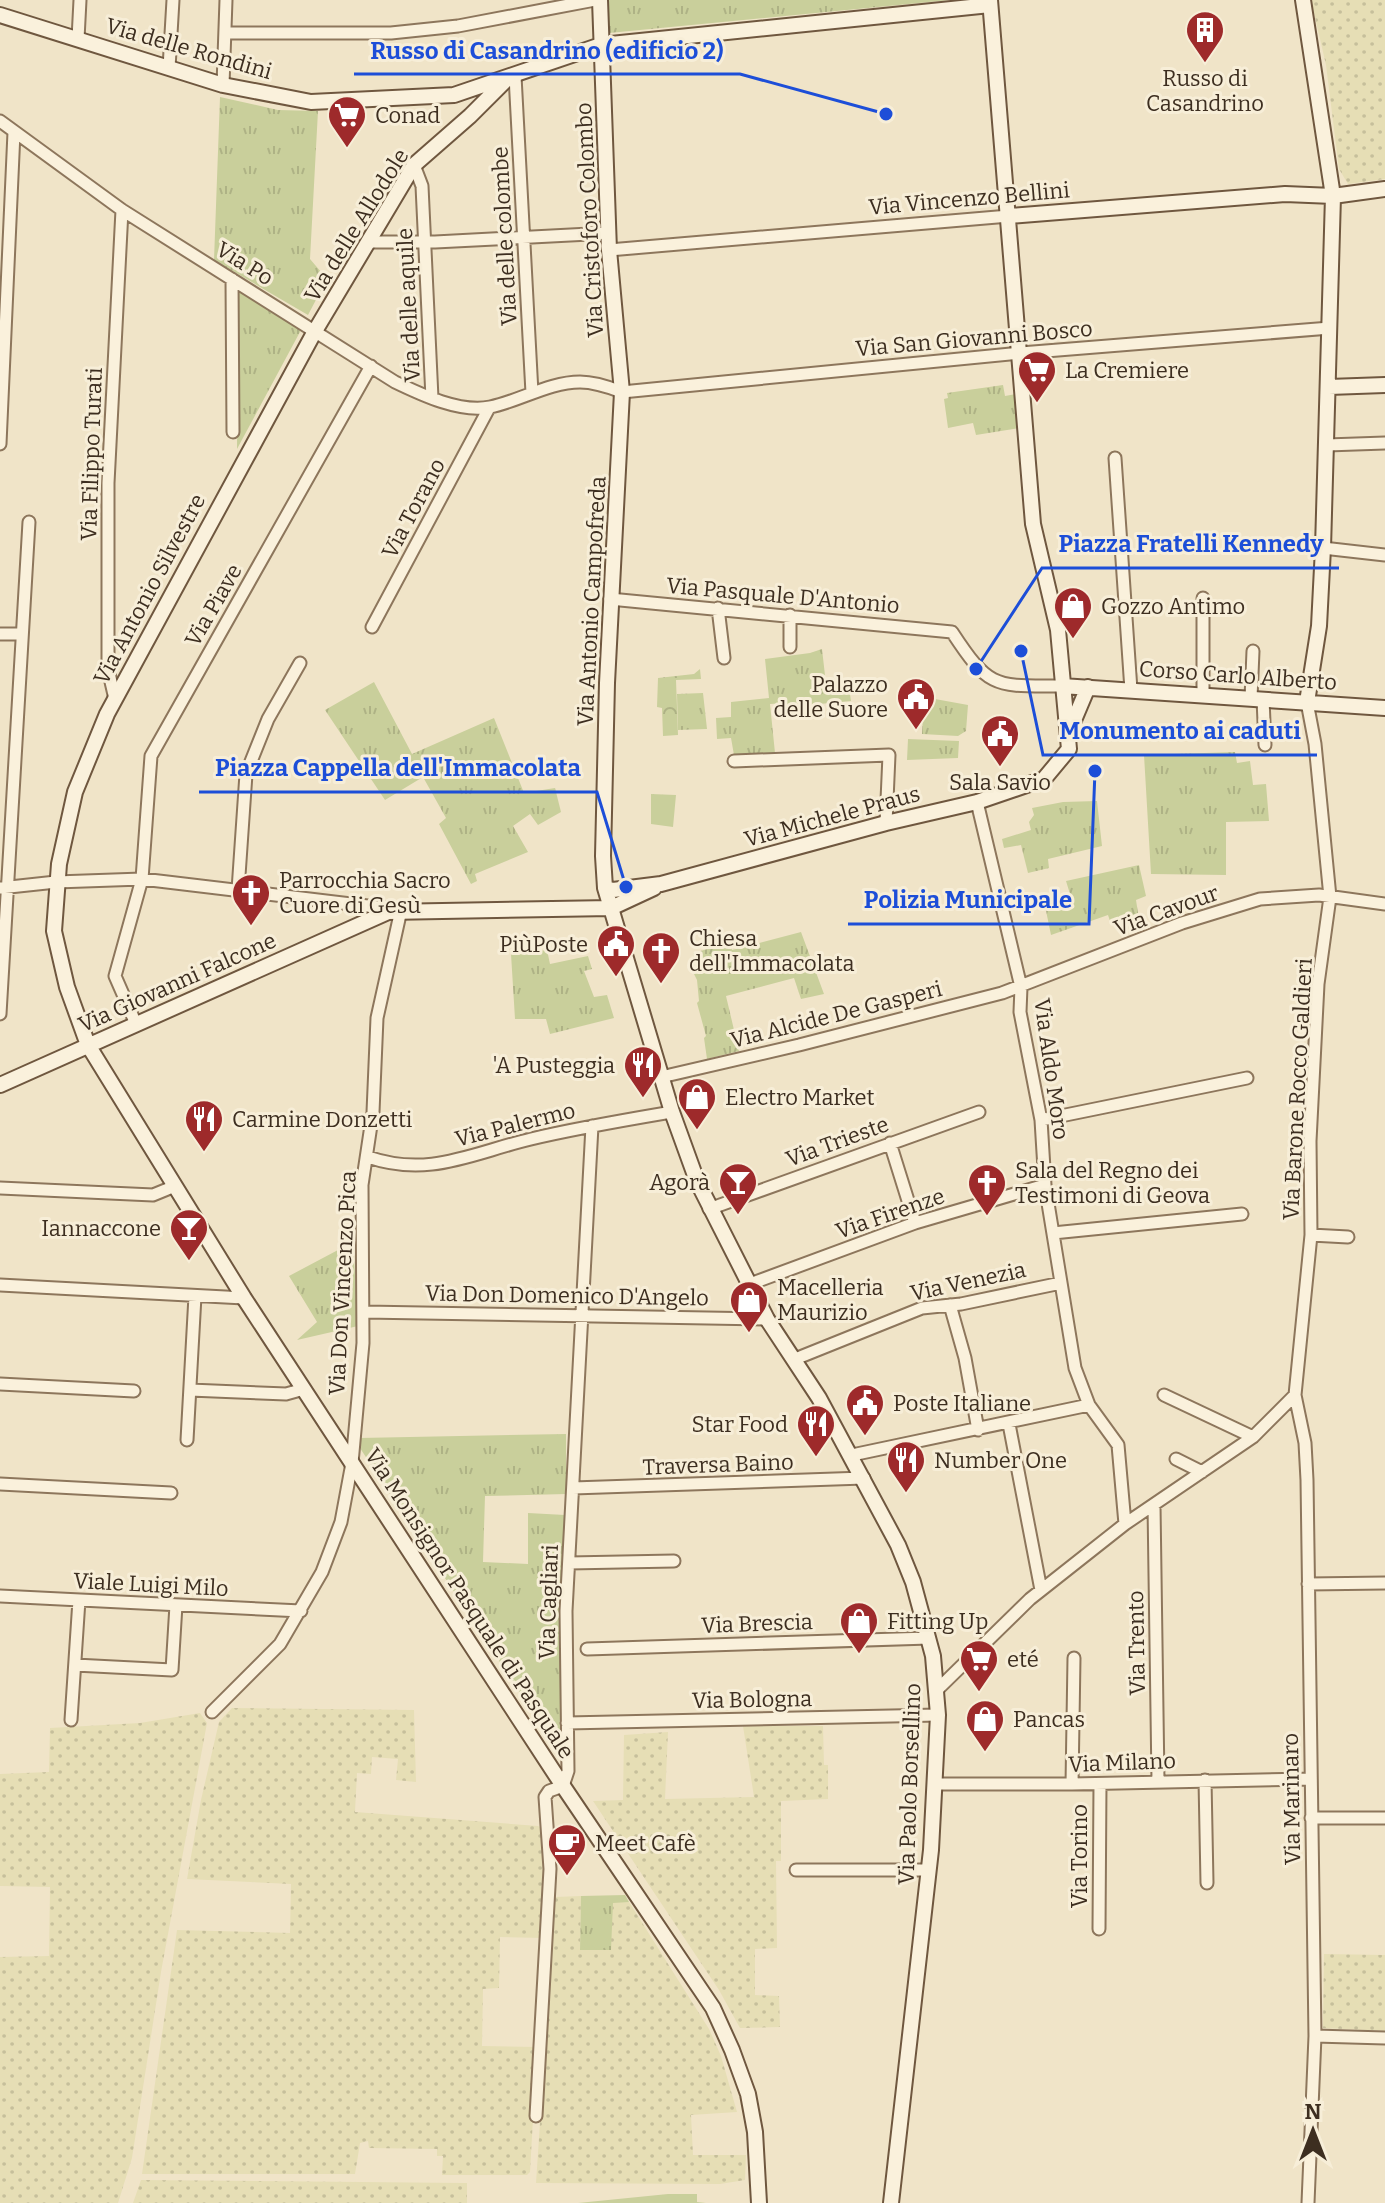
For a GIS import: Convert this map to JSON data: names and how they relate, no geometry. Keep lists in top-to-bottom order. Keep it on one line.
{"streets":{"street":["Via delle Rondini","Via Vincenzo Bellini","Via Cristoforo Colombo","Via delle Allodole","Via delle colombe","Via Po","Via delle aquile","Via San Giovanni Bosco","Via Filippo Turati","Via Torano","Via Antonio Silvestre","Via Pasquale D'Antonio","Via Antonio Campofreda","Via Piave","Corso Carlo Alberto","Via Michele Praus","Via Cavour","Via Giovanni Falcone","Via Alcide De Gasperi","Via Aldo Moro","Via Barone Rocco Galdieri","Via Palermo","Via Trieste","Via Firenze","Via Venezia","Via Don Vincenzo Pica","Via Don Domenico D'Angelo","Traversa Baino","Viale Luigi Milo","Via Cagliari","Via Monsignor Pasquale di Pasquale","Via Brescia","Via Trento","Via Bologna","Via Milano","Via Paolo Borsellino","Via Marinaro","Via Torino"]},"crossings":[["Via delle Rondini","Via Cristoforo Colombo"],["Via delle Rondini","Via delle Allodole"],["Via delle Rondini","Via delle colombe"],["Via Vincenzo Bellini","Via Cristoforo Colombo"],["Via Cristoforo Colombo","Via Po"],["Via Cristoforo Colombo","Via San Giovanni Bosco"],["Via Cristoforo Colombo","Via Antonio Campofreda"],["Via delle Allodole","Via delle colombe"],["Via delle Allodole","Via Po"],["Via delle Allodole","Via delle aquile"],["Via delle Allodole","Via Antonio Silvestre"],["Via delle colombe","Via Po"],["Via Po","Via delle aquile"],["Via Po","Via San Giovanni Bosco"],["Via Po","Via Filippo Turati"],["Via Po","Via Torano"],["Via Po","Via Antonio Silvestre"],["Via Po","Via Antonio Campofreda"],["Via Po","Via Piave"],["Via San Giovanni Bosco","Via Antonio Campofreda"],["Via Filippo Turati","Via Antonio Silvestre"],["Via Antonio Silvestre","Via Giovanni Falcone"],["Via Antonio Silvestre","Via Monsignor Pasquale di Pasquale"],["Via Pasquale D'Antonio","Via Antonio Campofreda"],["Via Pasquale D'Antonio","Corso Carlo Alberto"],["Via Antonio Campofreda","Via Michele Praus"],["Via Antonio Campofreda","Via Giovanni Falcone"],["Via Antonio Campofreda","Via Paolo Borsellino"],["Via Piave","Via Giovanni Falcone"],["Corso Carlo Alberto","Via Barone Rocco Galdieri"],["Via Michele Praus","Via Giovanni Falcone"],["Via Michele Praus","Via Aldo Moro"],["Via Michele Praus","Via Paolo Borsellino"],["Via Cavour","Via Alcide De Gasperi"],["Via Cavour","Via Aldo Moro"],["Via Cavour","Via Barone Rocco Galdieri"],["Via Giovanni Falcone","Via Don Vincenzo Pica"],["Via Giovanni Falcone","Via Monsignor Pasquale di Pasquale"],["Via Giovanni Falcone","Via Paolo Borsellino"],["Via Alcide De Gasperi","Via Aldo Moro"],["Via Alcide De Gasperi","Via Paolo Borsellino"],["Via Aldo Moro","Via Firenze"],["Via Aldo Moro","Via Venezia"],["Via Barone Rocco Galdieri","Via Marinaro"],["Via Palermo","Via Don Vincenzo Pica"],["Via Palermo","Via Cagliari"],["Via Palermo","Via Paolo Borsellino"],["Via Trieste","Via Paolo Borsellino"],["Via Firenze","Via Paolo Borsellino"],["Via Venezia","Via Paolo Borsellino"],["Via Don Vincenzo Pica","Via Don Domenico D'Angelo"],["Via Don Vincenzo Pica","Viale Luigi Milo"],["Via Don Vincenzo Pica","Via Monsignor Pasquale di Pasquale"],["Via Don Domenico D'Angelo","Via Cagliari"],["Via Don Domenico D'Angelo","Via Paolo Borsellino"],["Traversa Baino","Via Cagliari"],["Traversa Baino","Via Paolo Borsellino"],["Via Cagliari","Via Monsignor Pasquale di Pasquale"],["Via Cagliari","Via Bologna"],["Via Brescia","Via Paolo Borsellino"],["Via Trento","Via Milano"],["Via Bologna","Via Paolo Borsellino"],["Via Milano","Via Paolo Borsellino"],["Via Milano","Via Marinaro"],["Via Milano","Via Torino"]],"places":{"building":["Russo di Casandrino"],"other":["Russo di Casandrino (edificio 2)","Monumento ai caduti","Piazza Fratelli Kennedy","Polizia Municipale","Piazza Cappella dell'Immacolata"],"supermarket":["Conad","La Cremiere","eté"],"shop":["Gozzo Antimo","Electro Market","Macelleria Maurizio","Fitting Up","Pancas"],"public building":["Palazzo delle Suore","Sala Savio","PiùPoste","Poste Italiane"],"church":["Parrocchia Sacro Cuore di Gesù","Chiesa dell'Immacolata","Sala del Regno dei Testimoni di Geova"],"restaurant":["'A Pusteggia","Carmine Donzetti","Star Food","Number One"],"bar":["Agorà","Iannaccone"],"cafe":["Meet Cafè"]},"north":"top"}
